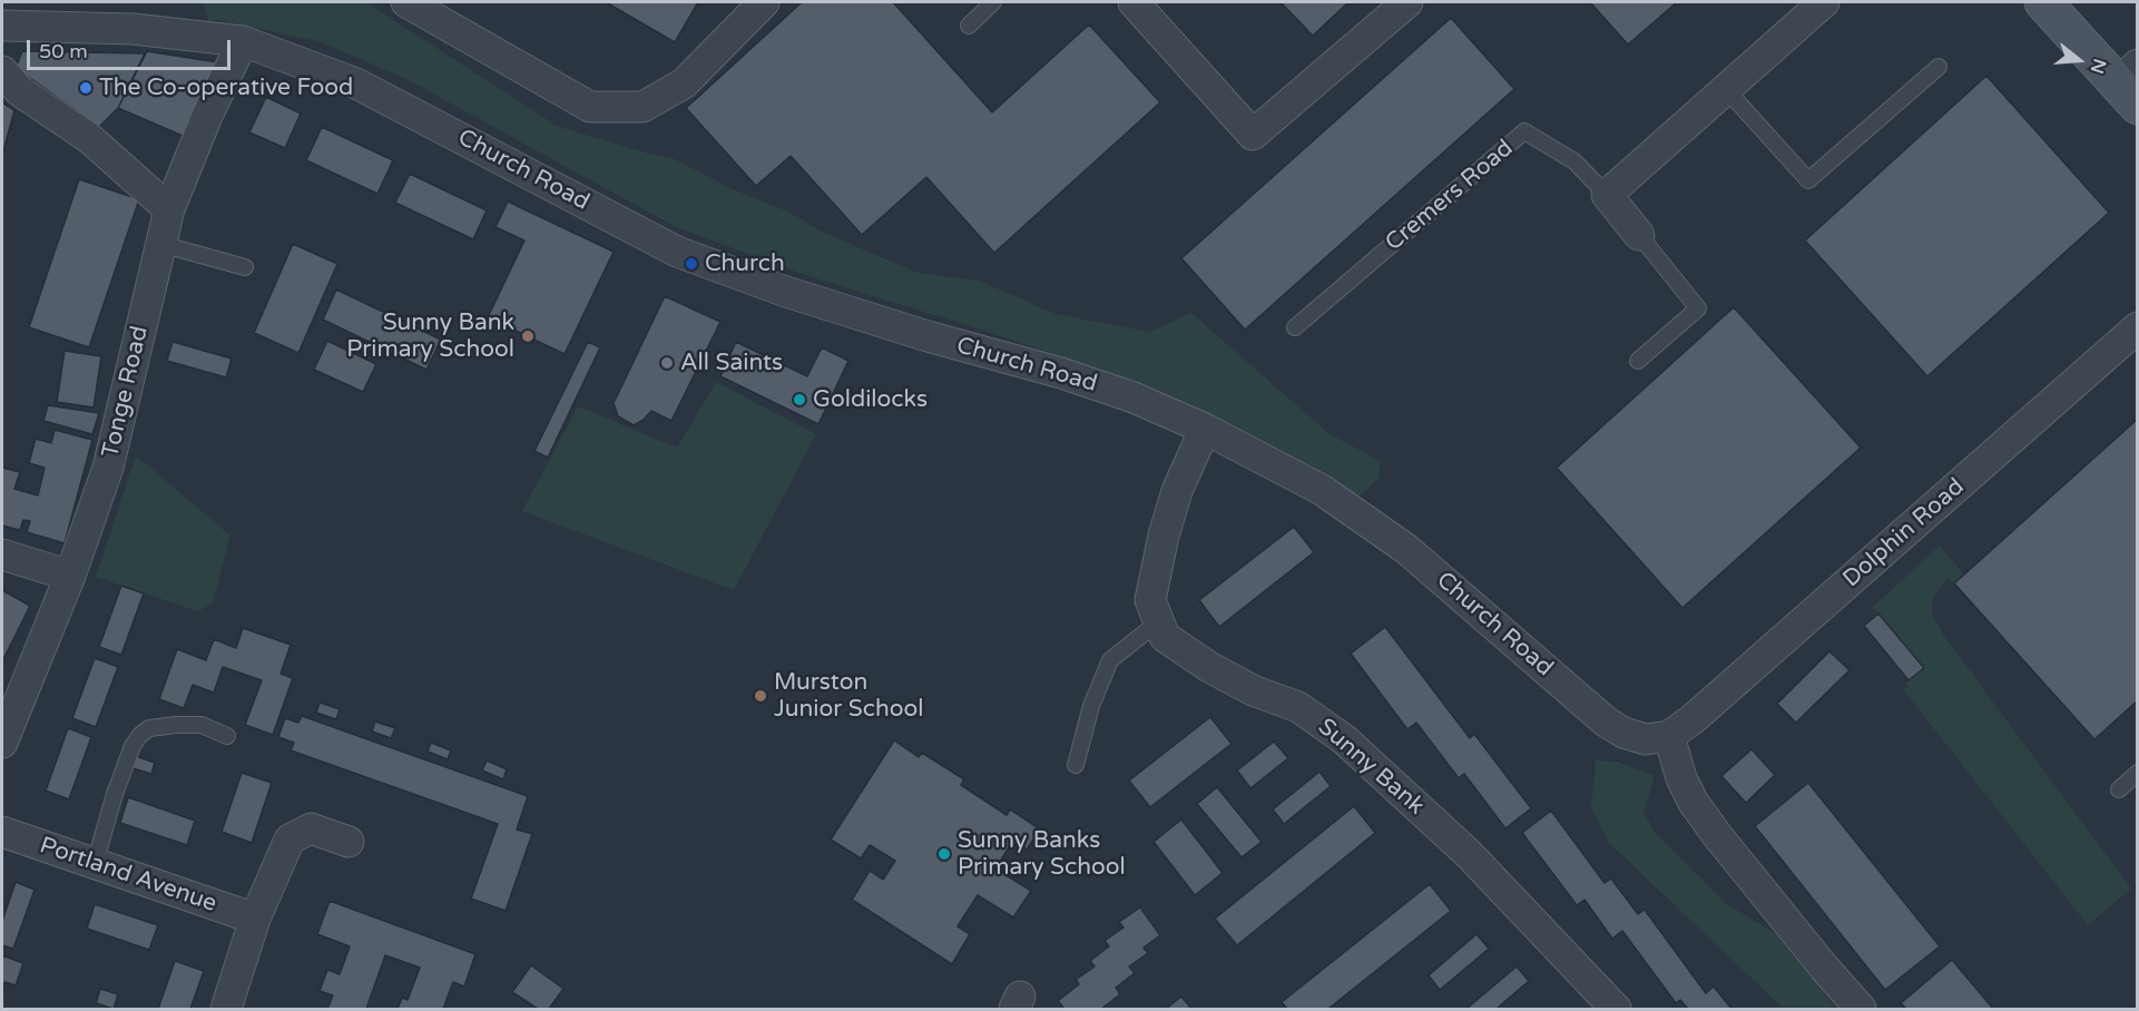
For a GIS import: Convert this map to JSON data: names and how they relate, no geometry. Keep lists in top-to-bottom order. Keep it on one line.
{"streets":{"street":["Church Road","Cremers Road","Tonge Road","Dolphin Road","Sunny Bank","Portland Avenue"]},"crossings":[["Church Road","Tonge Road"],["Church Road","Dolphin Road"],["Church Road","Sunny Bank"]],"places":["The Co-operative Food","Church","Sunny Bank Primary School","All Saints","Goldilocks","Murston Junior School","Sunny Banks Primary School"],"scale_bar":"50 m","north":"right"}
